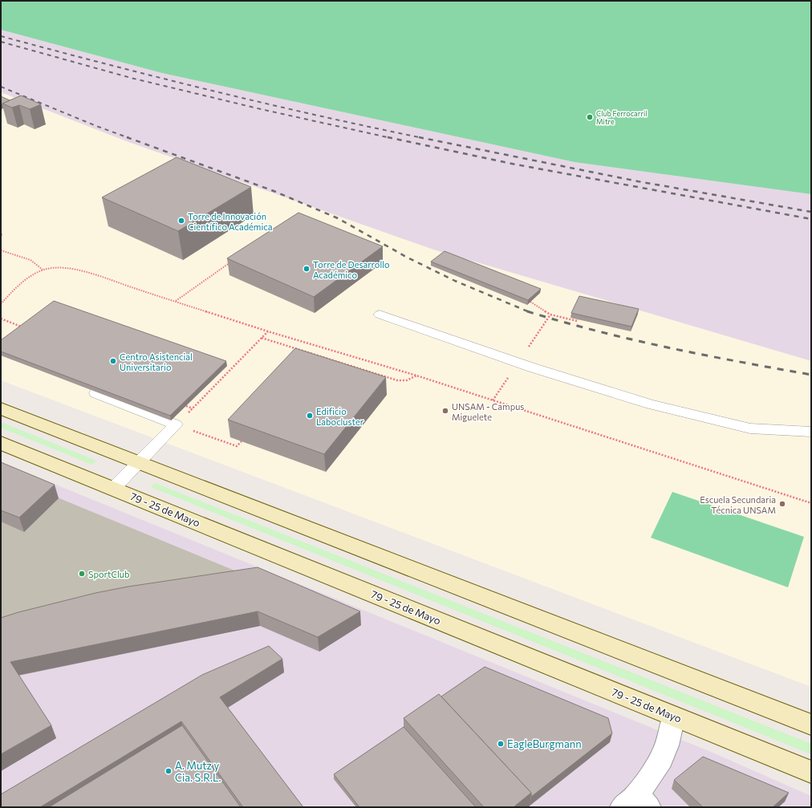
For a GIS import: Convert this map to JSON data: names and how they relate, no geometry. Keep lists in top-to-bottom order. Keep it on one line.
{"streets":{"main road":["79 - 25 de Mayo"]},"places":["Club Ferrocarril Mitre","Torre de Innovación Científico Académica","Torre de Desarrollo Académico","Centro Asistencial Universitario","UNSAM - Campus Miguelete","Edificio Labocluster","Escuela Secundaria Técnica UNSAM","SportClub","EagleBurgmann","A. Mutz y Cia. S.R.L."]}
